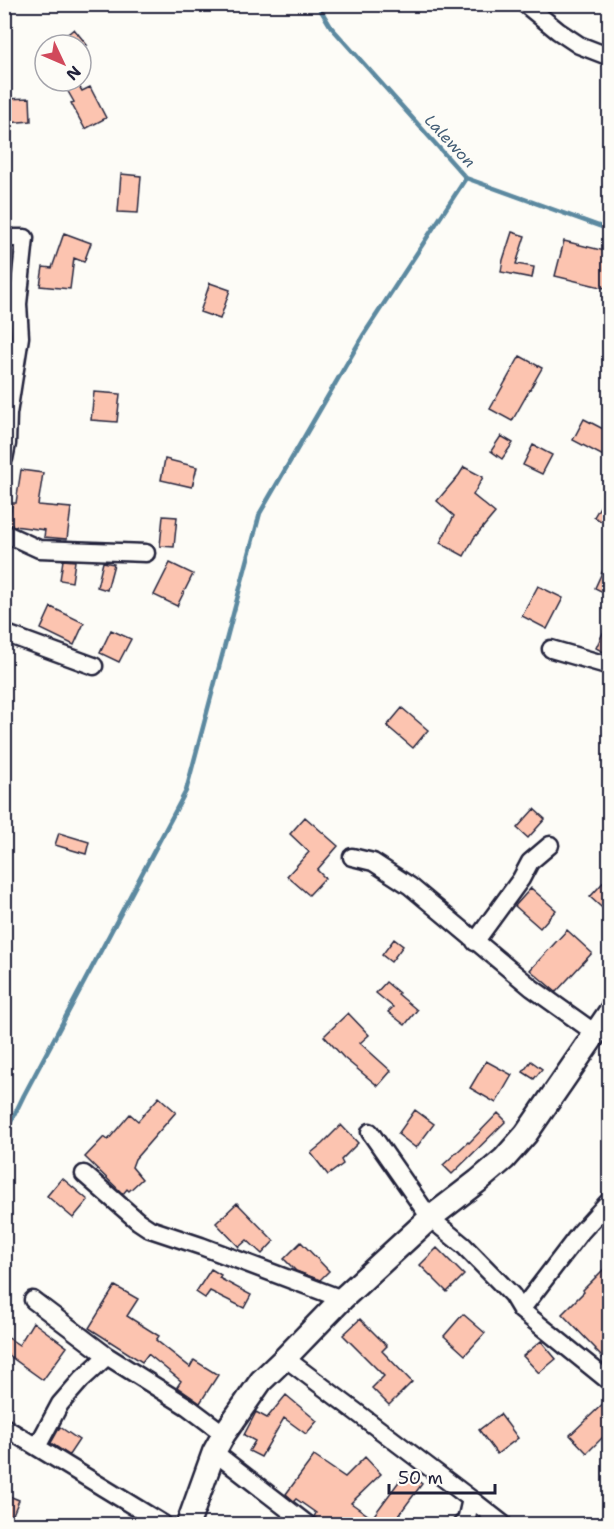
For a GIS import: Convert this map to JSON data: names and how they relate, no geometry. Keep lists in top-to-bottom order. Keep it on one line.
{"water":["Lalewon"],"scale_bar":"50 m","north":"bottom right"}
